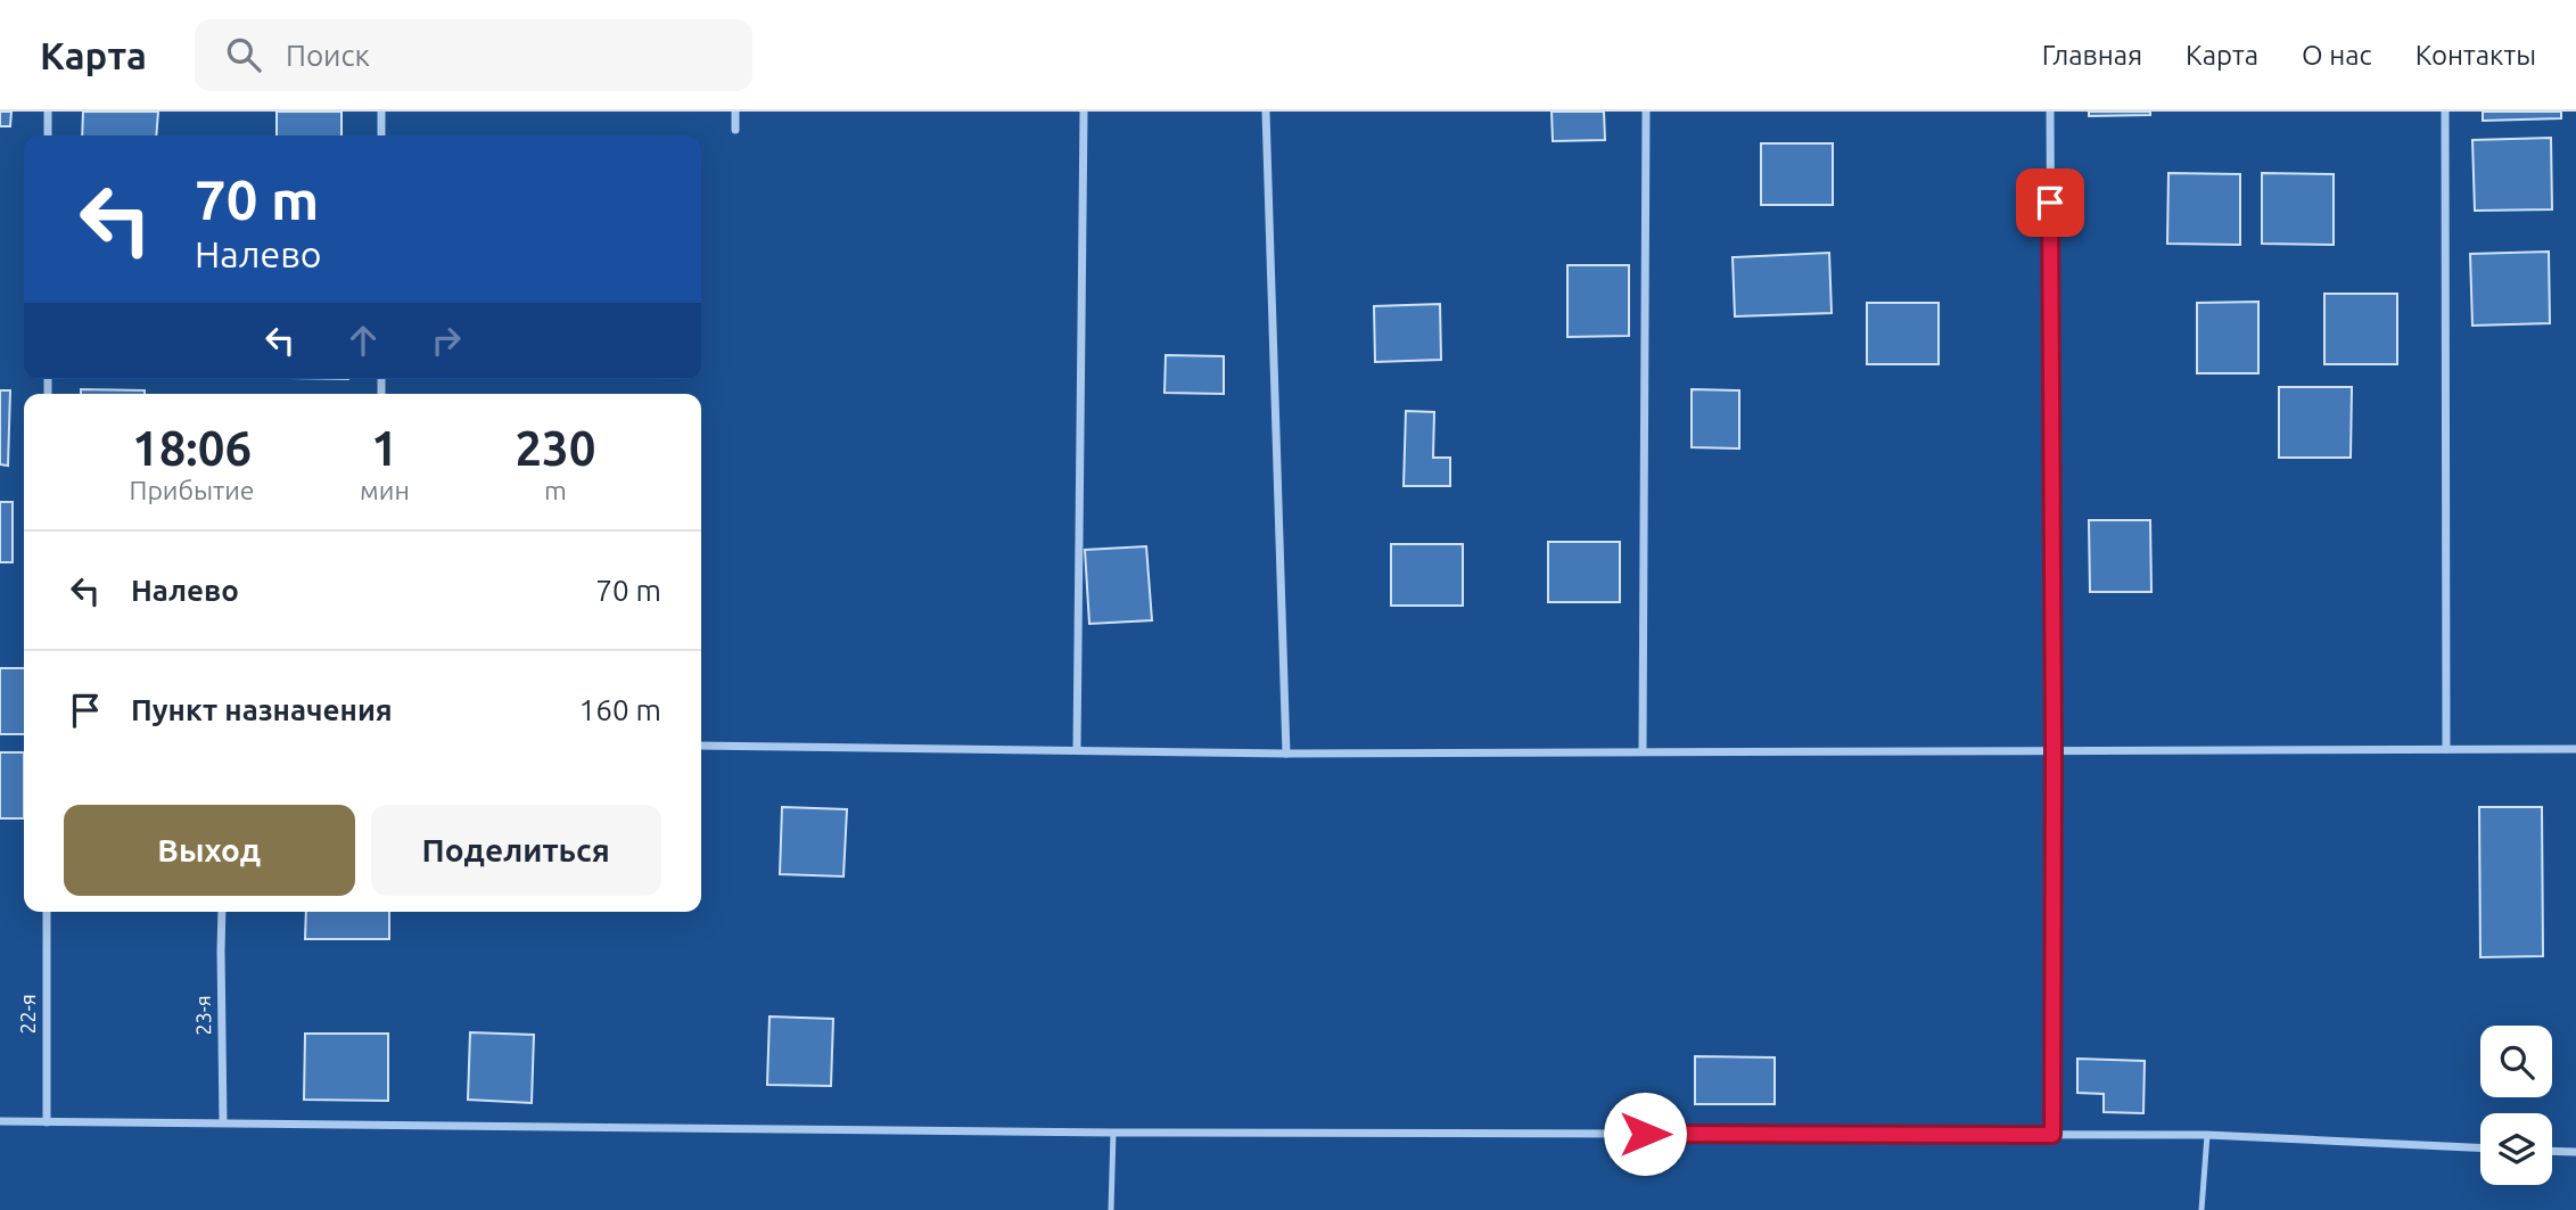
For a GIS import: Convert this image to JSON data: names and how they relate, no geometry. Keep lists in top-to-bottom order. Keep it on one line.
{"streets":{"street":["22-я","23-я"]},"page":{"header":"Карта","search":"Поиск","nav":["Главная","Карта","О нас","Контакты"],"turn":["70 m","Налево"],"eta":["18:06","Прибытие","1","мин","230","m"],"list":[{"name":"Налево","value":"70 m"},{"name":"Пункт назначения","value":"160 m"}],"buttons":["Выход","Поделиться"]}}
